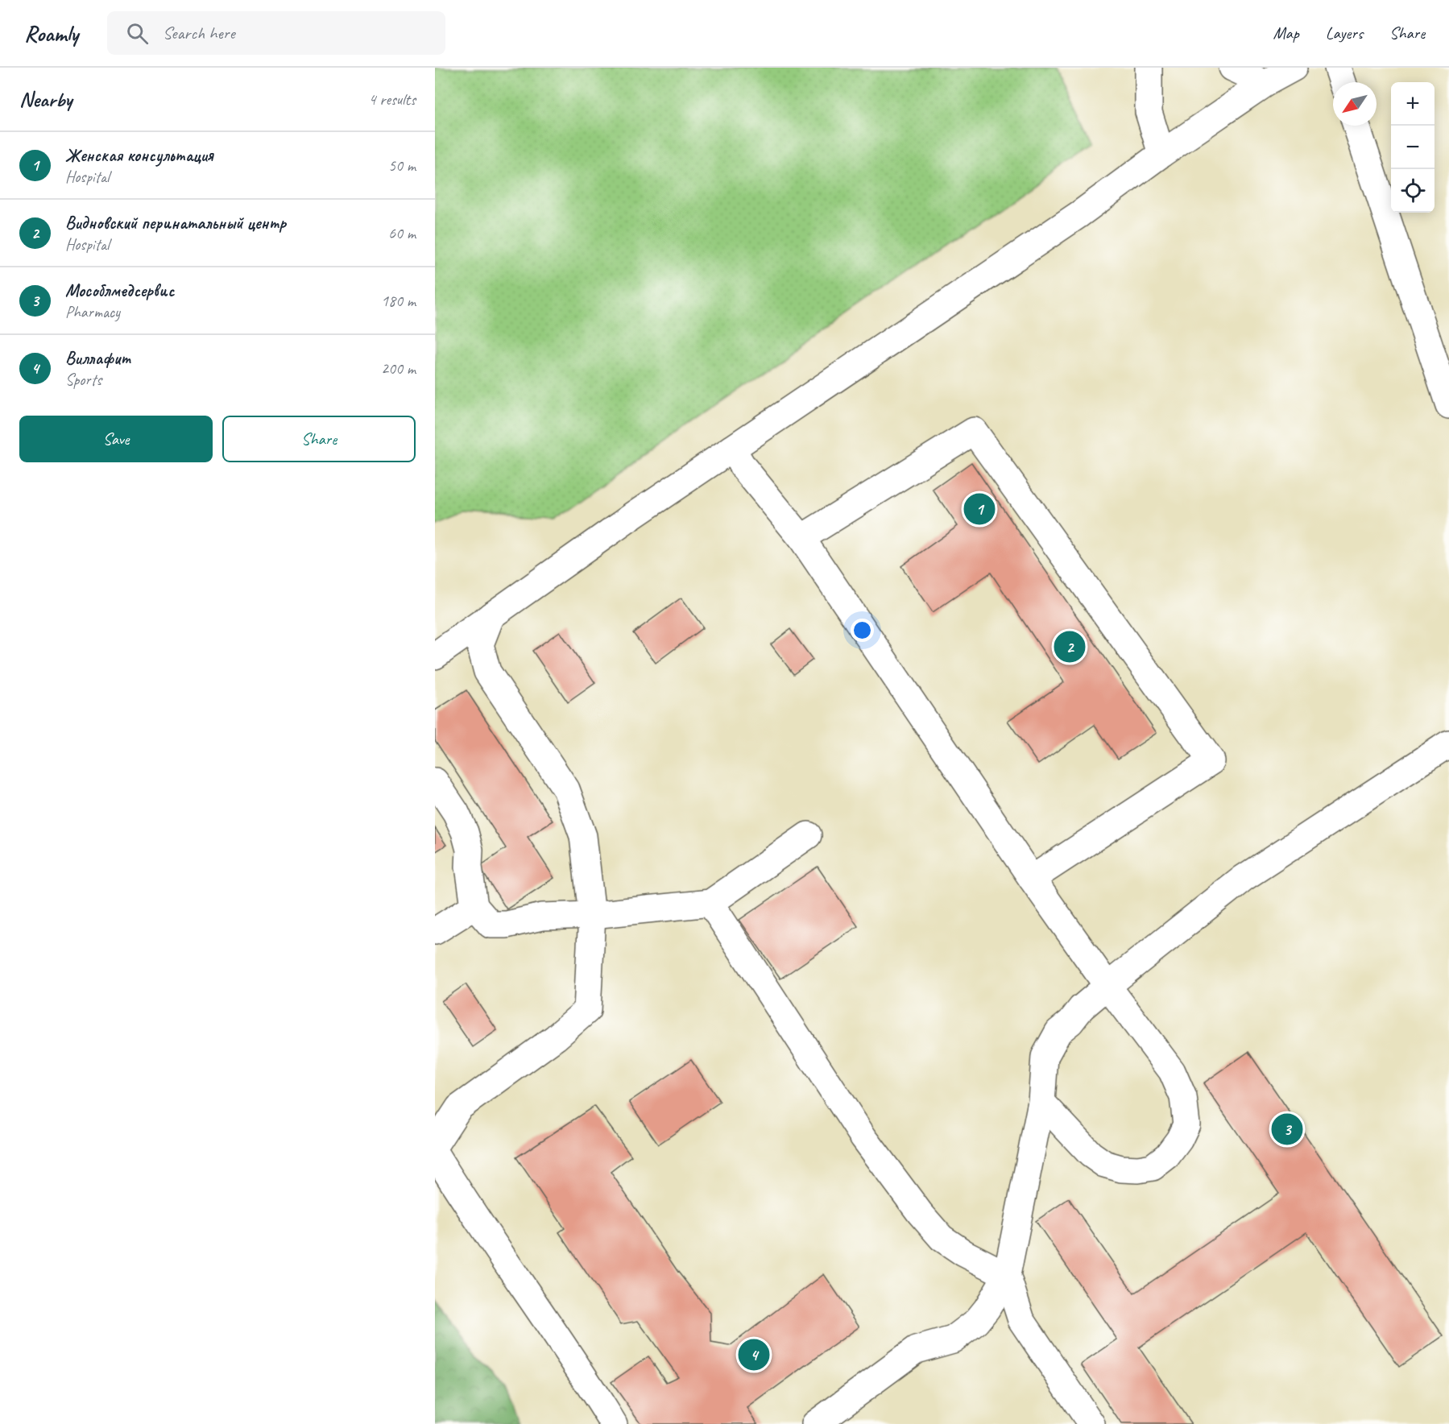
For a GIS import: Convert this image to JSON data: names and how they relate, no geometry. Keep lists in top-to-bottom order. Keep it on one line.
{"north":"bottom left","page":{"header":"Roamly","search":"Search here","nav":["Map","Layers","Share"],"heading":["Nearby","4 results"],"map_buttons":["+","−"],"list":[{"mark":"1","name":"Женская консультация","note":"Hospital","value":"50 m"},{"mark":"2","name":"Видновский перинатальный центр","note":"Hospital","value":"60 m"},{"mark":"3","name":"Мособлмедсервис","note":"Pharmacy","value":"180 m"},{"mark":"4","name":"Виллафит","note":"Sports","value":"200 m"}],"buttons":["Save","Share"],"pins":["1","2","3","4"]}}
